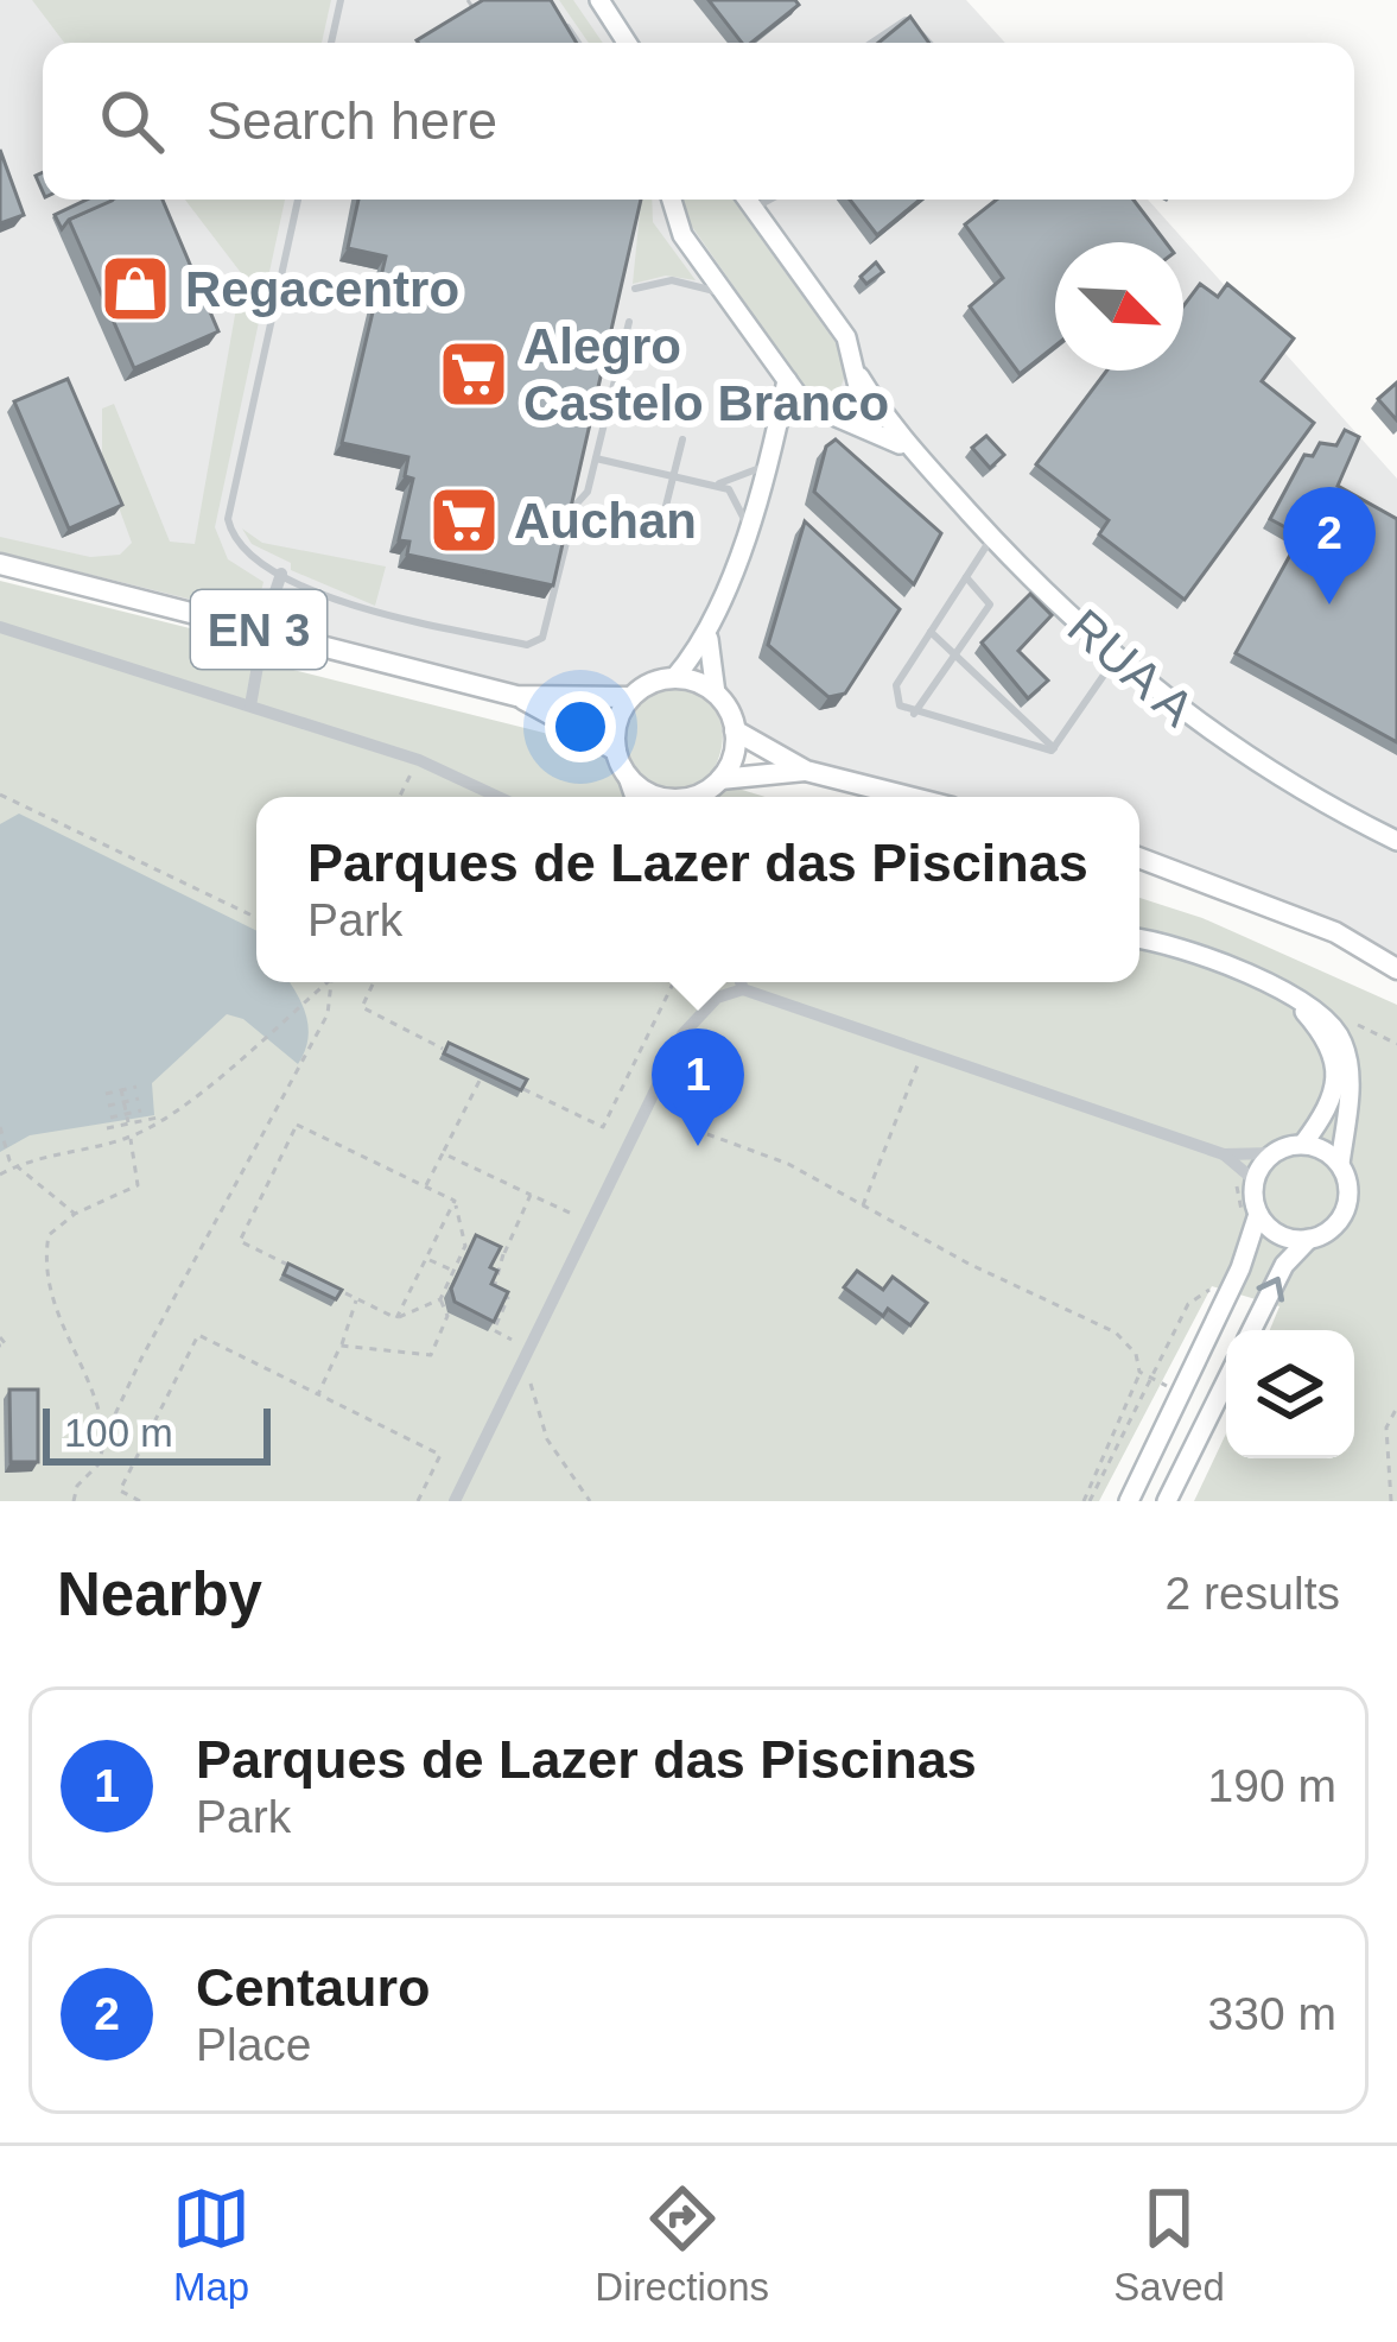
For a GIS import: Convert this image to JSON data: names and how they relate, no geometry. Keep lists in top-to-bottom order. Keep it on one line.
{"streets":{"main road":["EN 3"],"street":["RUA A"]},"places":{"shop":["Regacentro"],"supermarket":["Alegro Castelo Branco","Auchan"]},"scale_bar":"100 m","north":"bottom right","page":{"search":"Search here","pins":["2","1"],"popup":["Parques de Lazer das Piscinas","Park"],"scale":"100 m","heading":["Nearby","2 results"],"list":[{"mark":"1","name":"Parques de Lazer das Piscinas","note":"Park","value":"190 m"},{"mark":"2","name":"Centauro","note":"Place","value":"330 m"}],"nav":["Map","Directions","Saved"]}}
